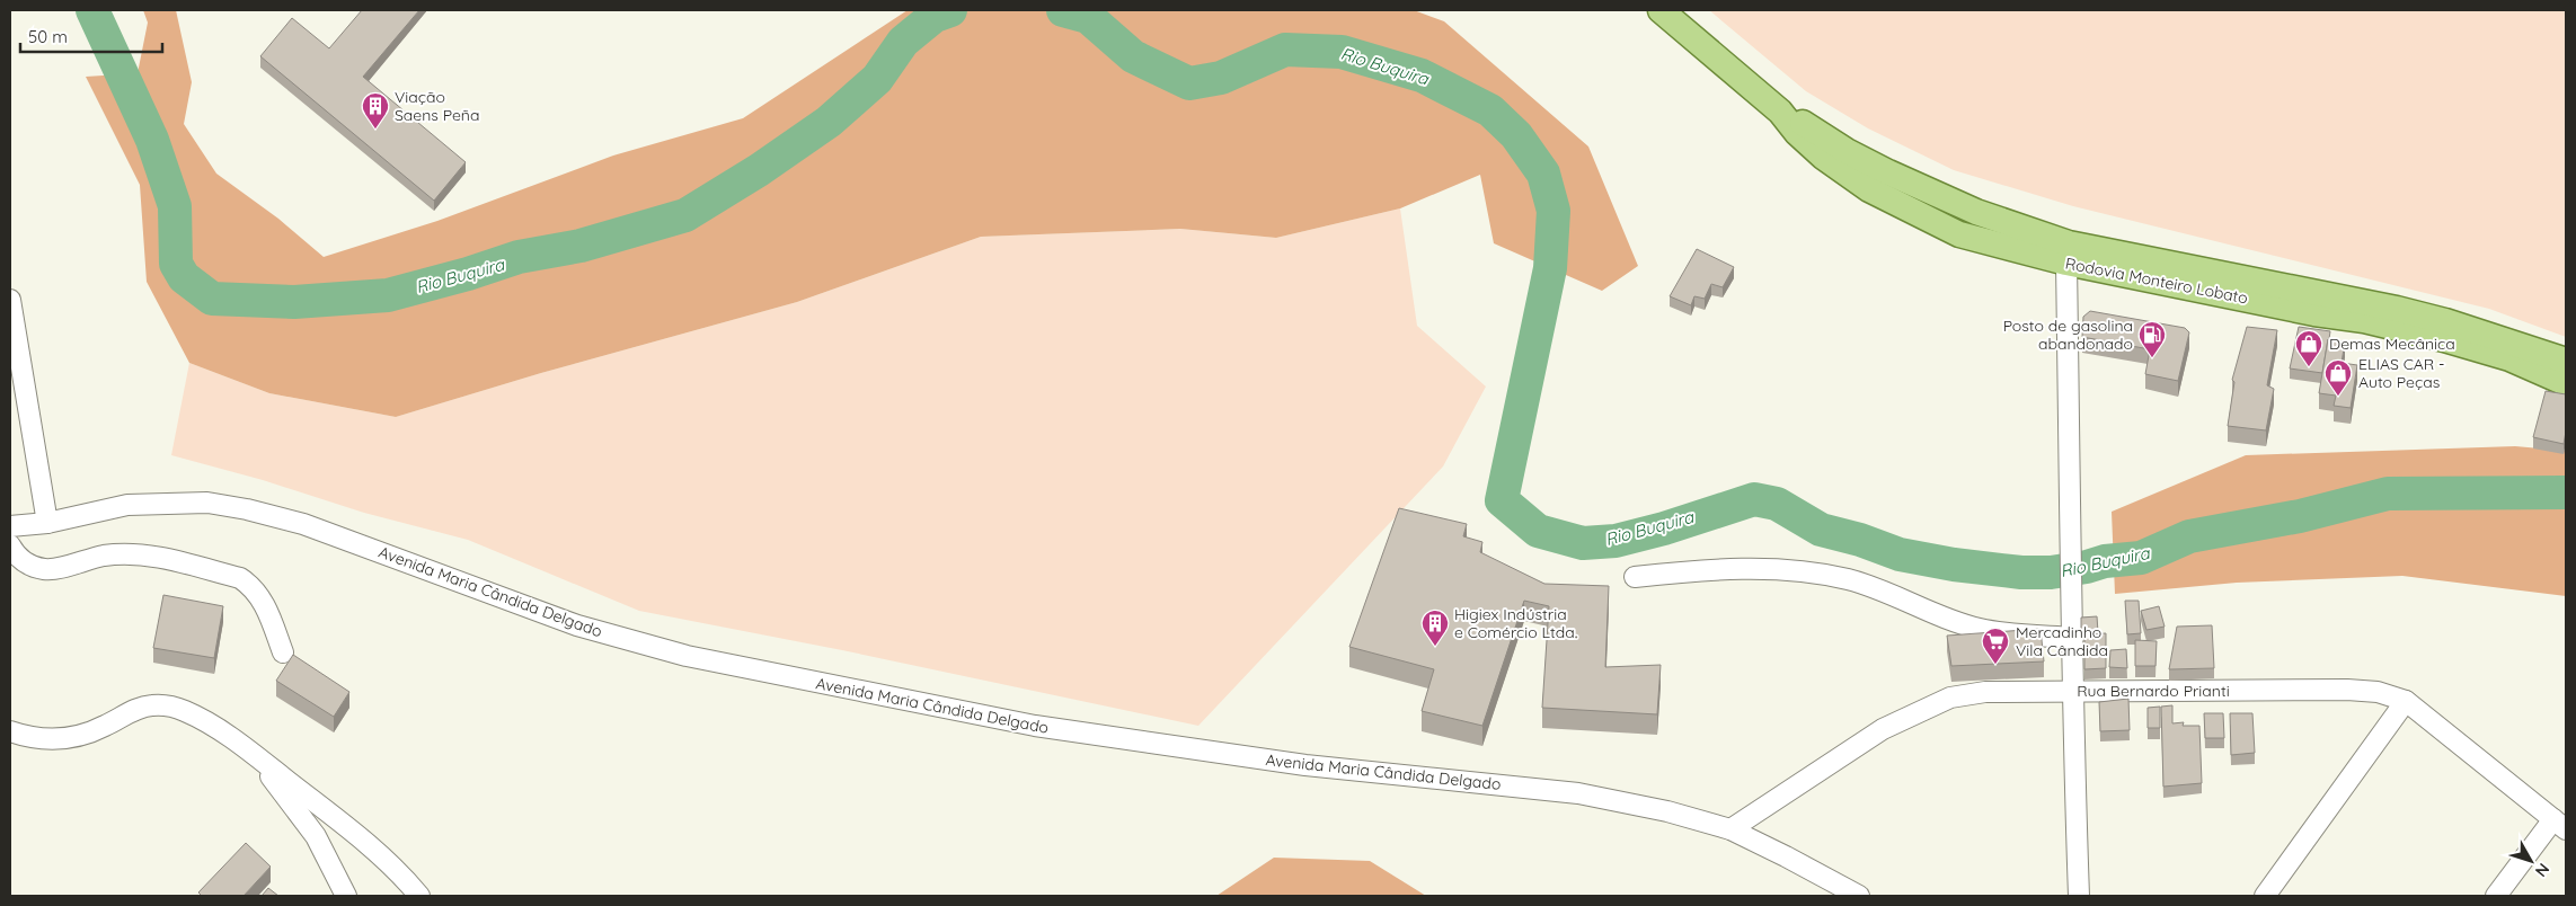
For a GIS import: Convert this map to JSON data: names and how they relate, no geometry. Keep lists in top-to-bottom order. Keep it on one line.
{"streets":{"main road":["Rodovia Monteiro Lobato"],"street":["Avenida Maria Cândida Delgado","Rua Bernardo Prianti"]},"crossings":[["Avenida Maria Cândida Delgado","Rua Bernardo Prianti"]],"water":["Rio Buquira"],"places":{"building":["Viação Saens Peña","Higiex Indústria e Comércio Ltda."],"fuel station":["Posto de gasolina abandonado"],"shop":["Demas Mecânica","ELIAS CAR - Auto Peças"],"supermarket":["Mercadinho Vila Cândida"]},"scale_bar":"50 m","north":"bottom right"}
